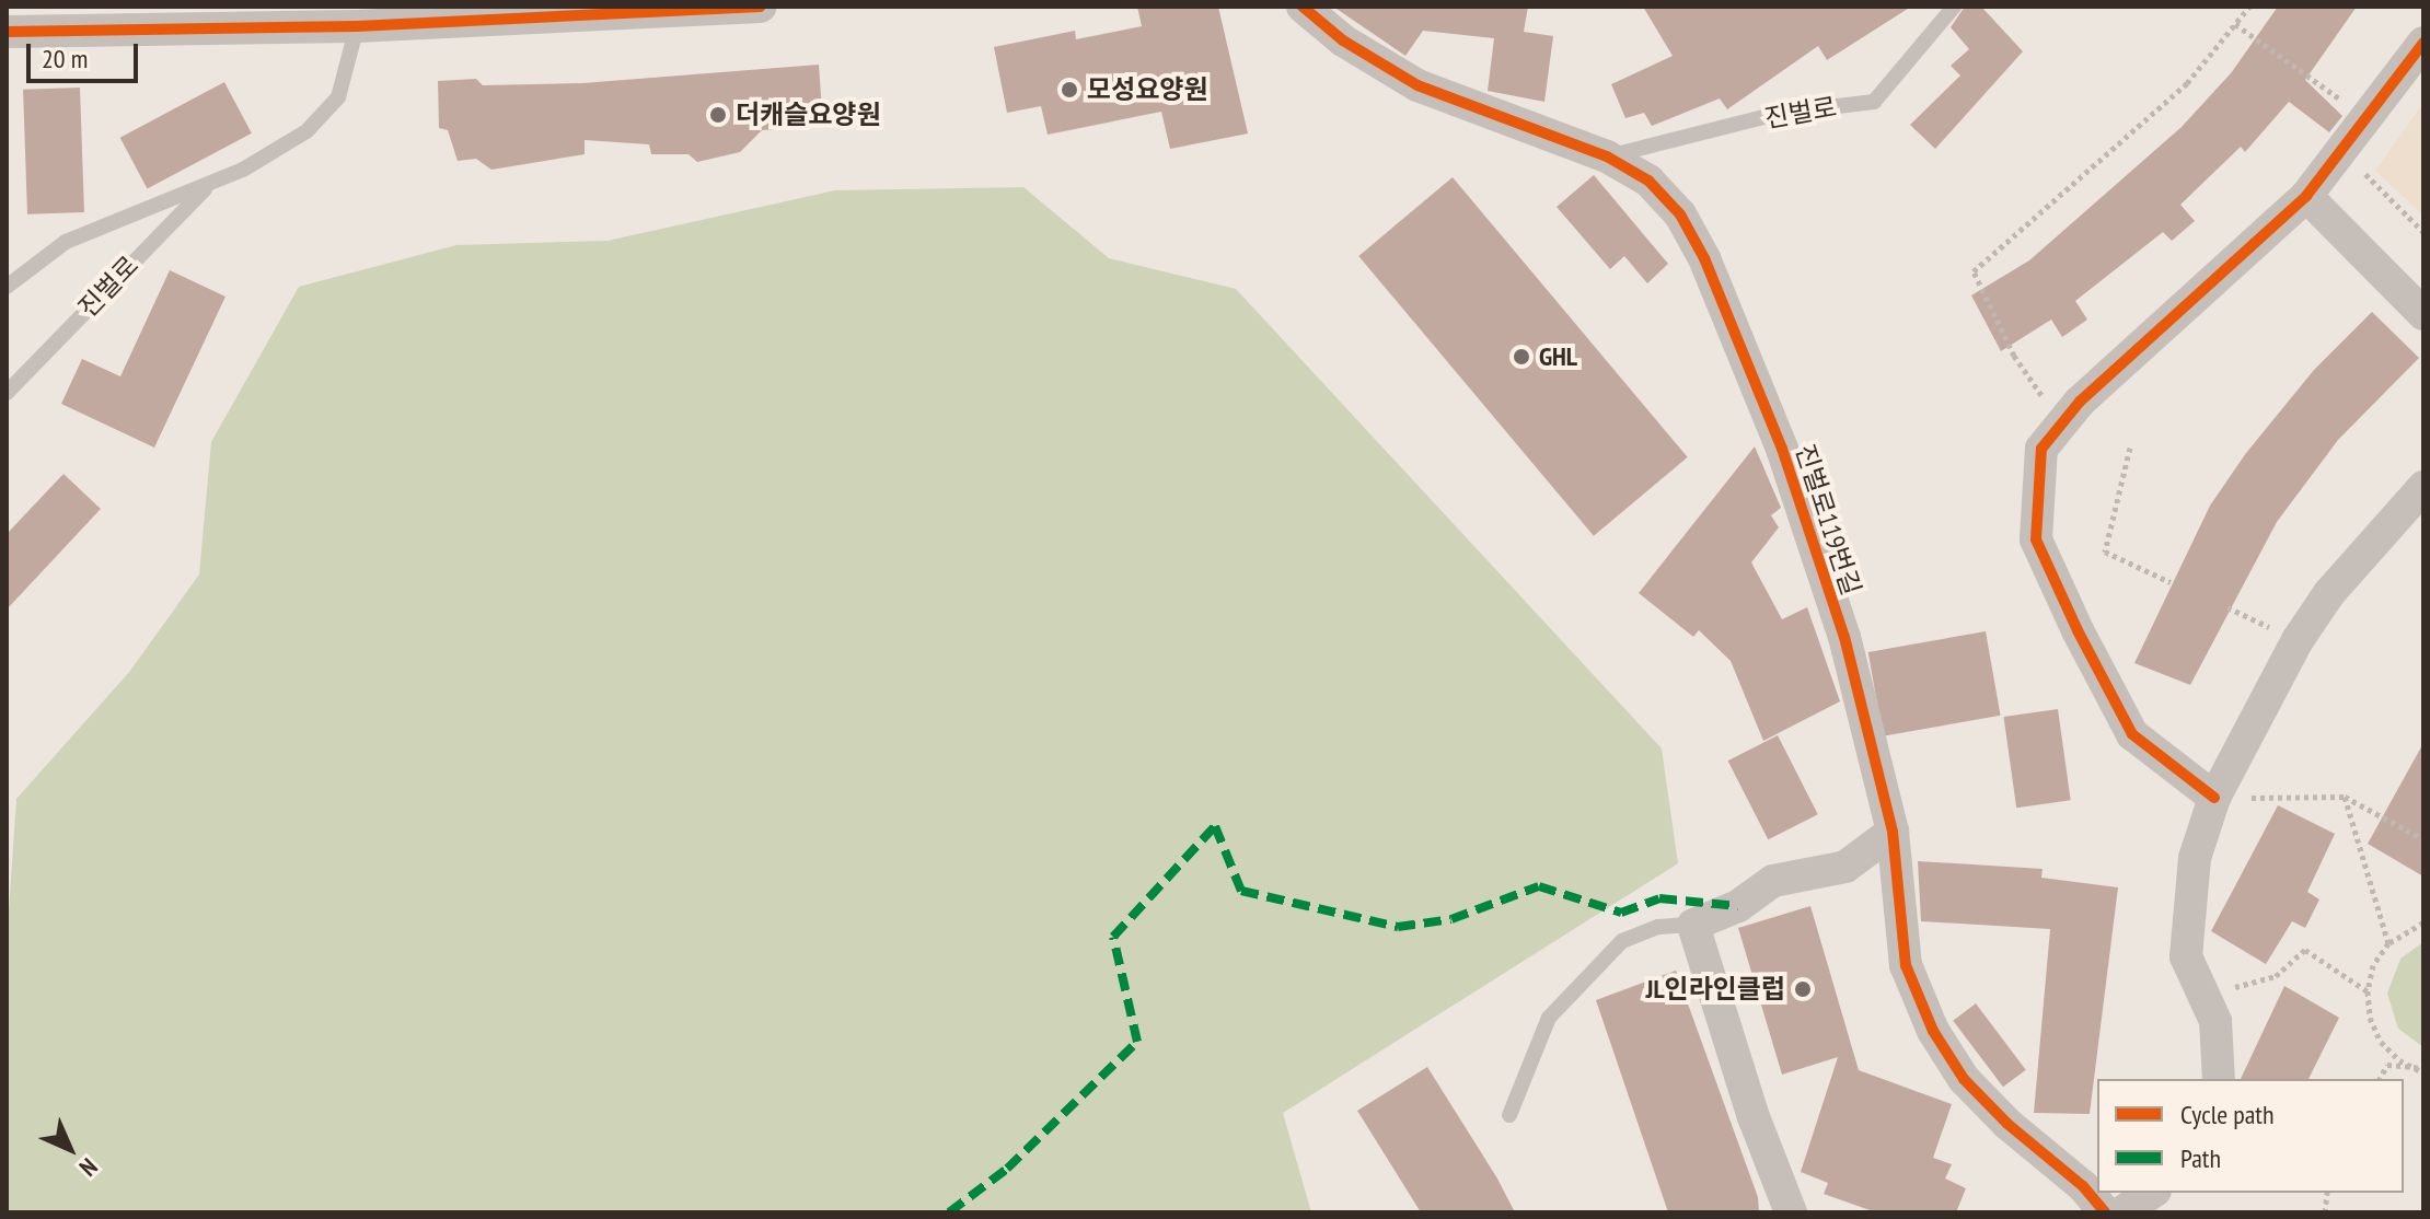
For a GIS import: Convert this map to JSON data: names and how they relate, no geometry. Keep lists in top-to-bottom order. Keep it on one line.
{"streets":{"street":["진벌로119번길"],"lane":["진벌로"]},"crossings":[["진벌로","진벌로119번길"]],"places":["모성요양원","더캐슬요양원","GHL","JL인라인클럽"],"legend":["Cycle path","Path"],"scale_bar":"20 m","north":"bottom right"}
